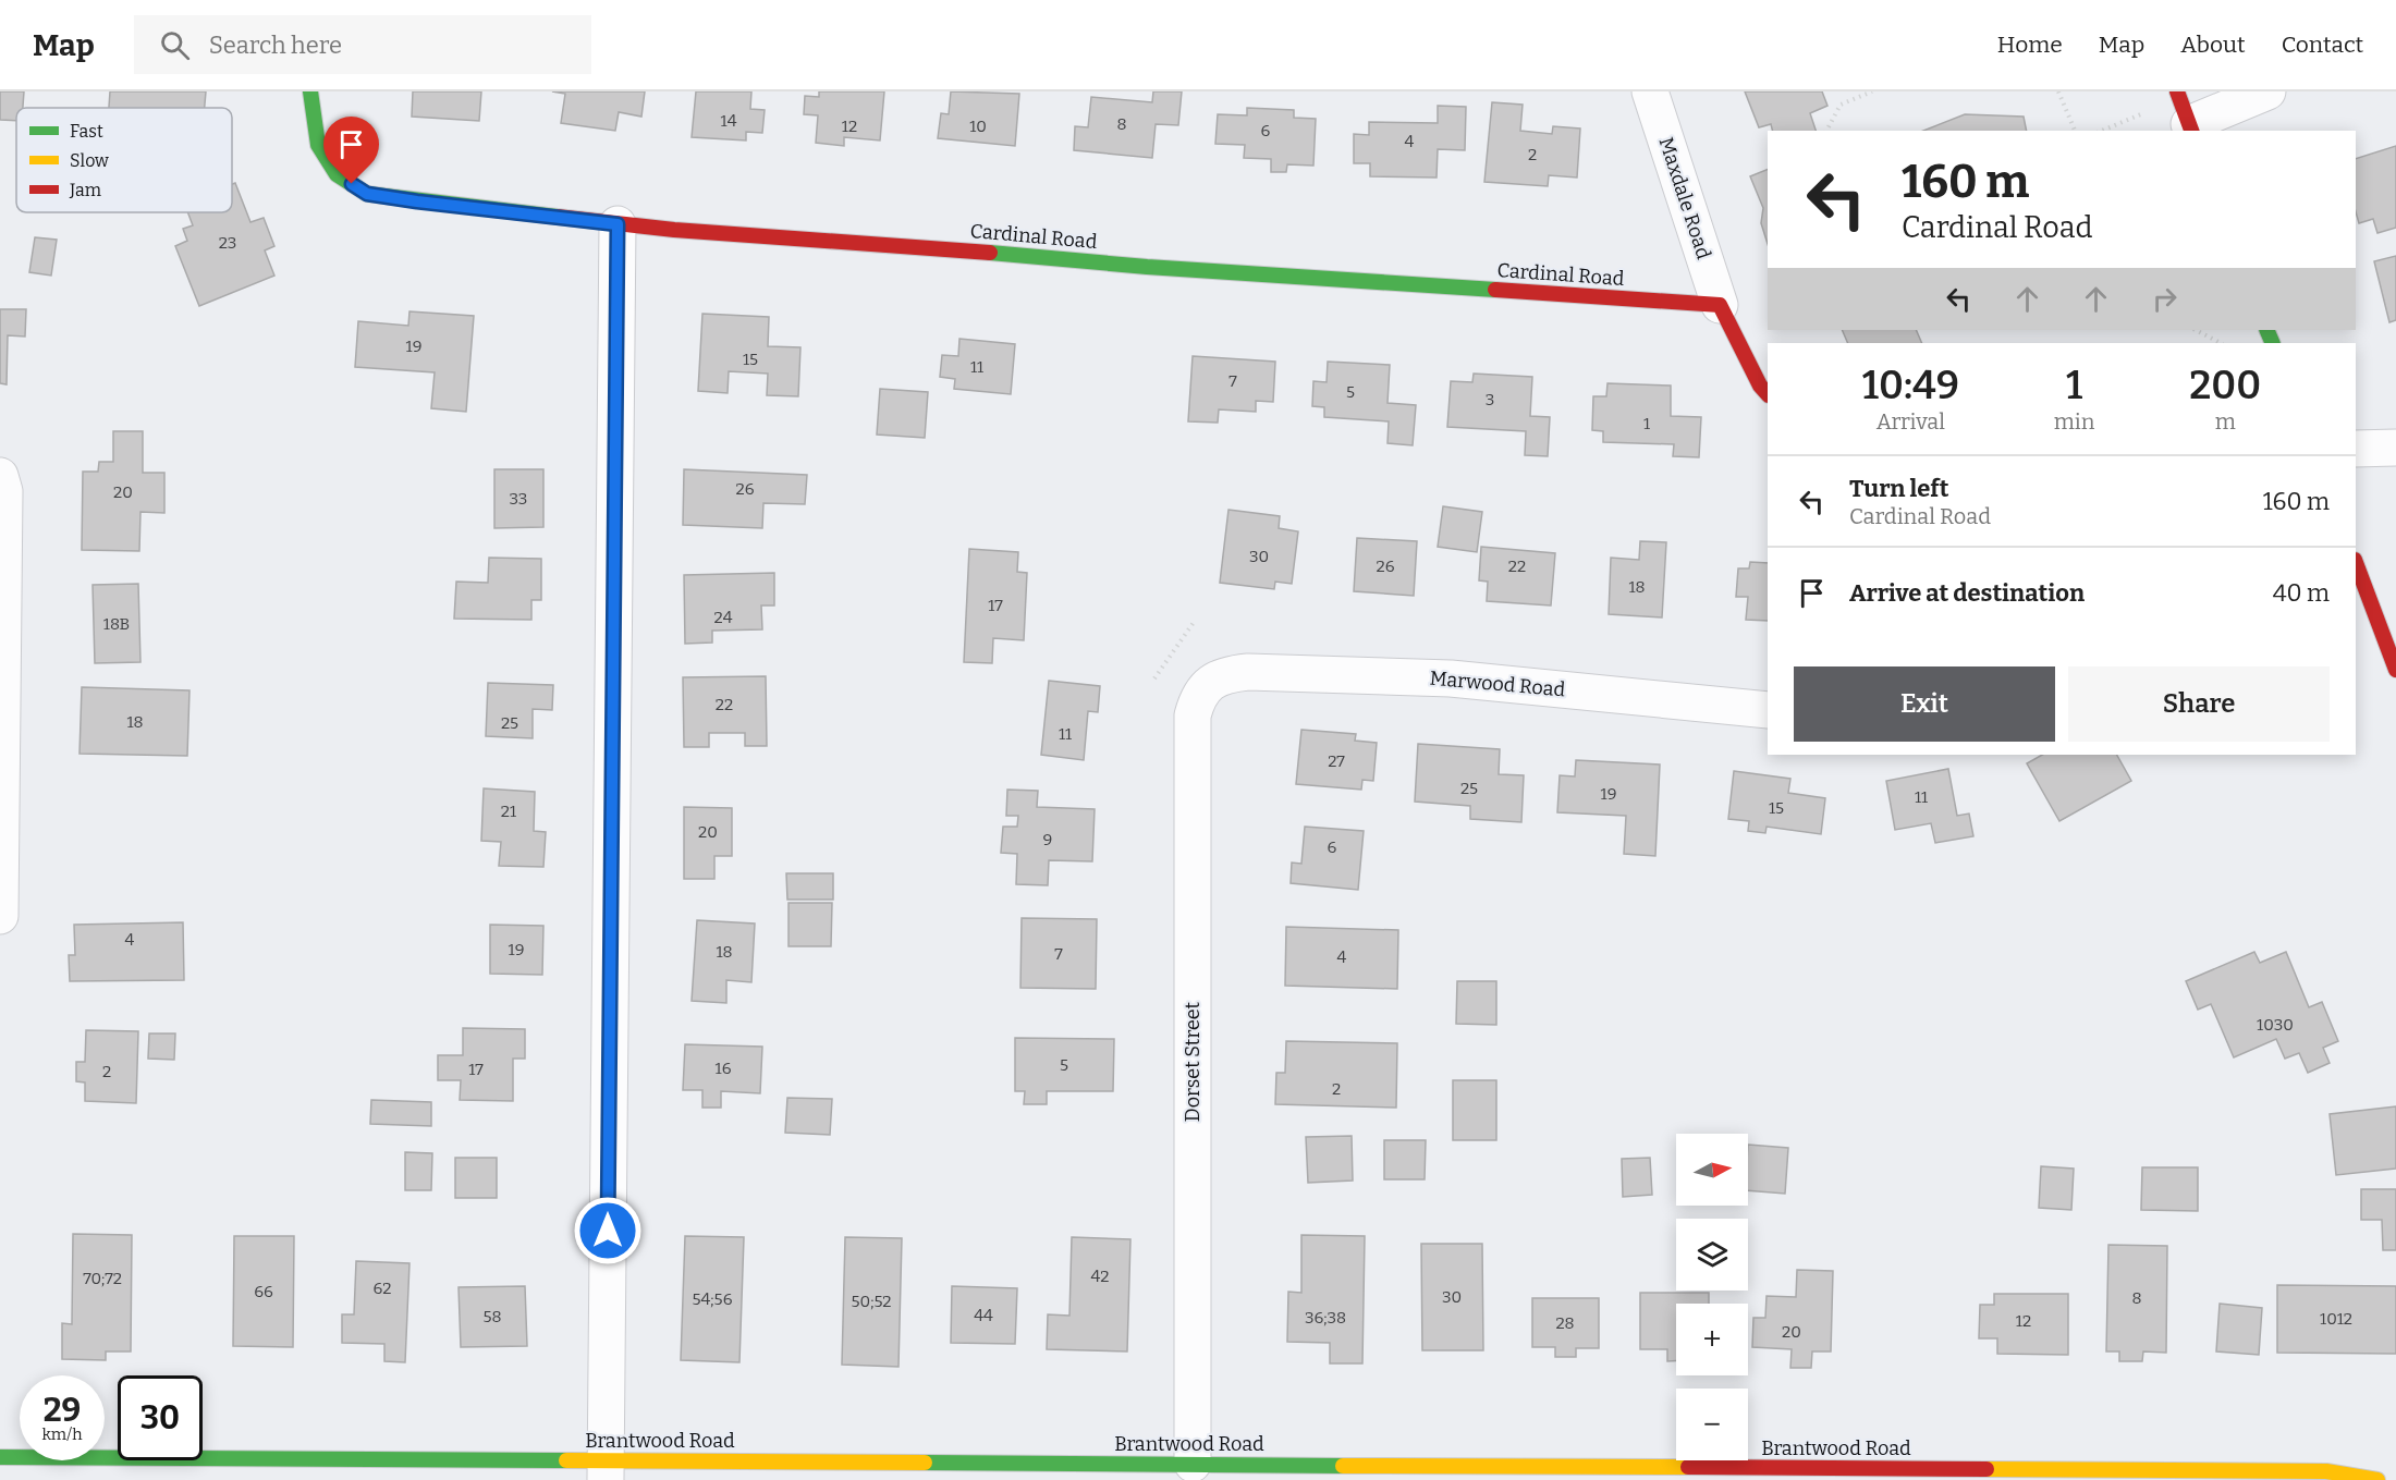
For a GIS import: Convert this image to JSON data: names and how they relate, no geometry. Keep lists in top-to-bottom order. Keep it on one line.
{"streets":{"street":["Maxdale Road","Cardinal Road","Marwood Road","Dorset Street","Brantwood Road"]},"crossings":[["Maxdale Road","Cardinal Road"],["Marwood Road","Dorset Street"],["Dorset Street","Brantwood Road"]],"house_numbers":["14","8","12","10","6","4","2","23","19","15","11","7","5","3","1","26","20","33","30","26","22","18","17","24","18B","22","18","25","11","27","25","19","11","15","21","20","9","6","4","19","18","7","4","1030","5","16","17","2","2","42","70;72","62","66","30","8","54;56","50;52","44","58","36;38","1012","12","28","20"],"legend":["Fast","Slow","Jam"],"north":"right","page":{"header":"Map","search":"Search here","nav":["Home","Map","About","Contact"],"turn":["160 m","Cardinal Road"],"eta":["10:49","Arrival","1","min","200","m"],"list":[{"name":"Turn left","note":"Cardinal Road","value":"160 m"},{"name":"Arrive at destination","value":"40 m"}],"buttons":["Exit","Share"],"map_buttons":["+","−"],"speed":"29 km/h","limit":"30"}}
